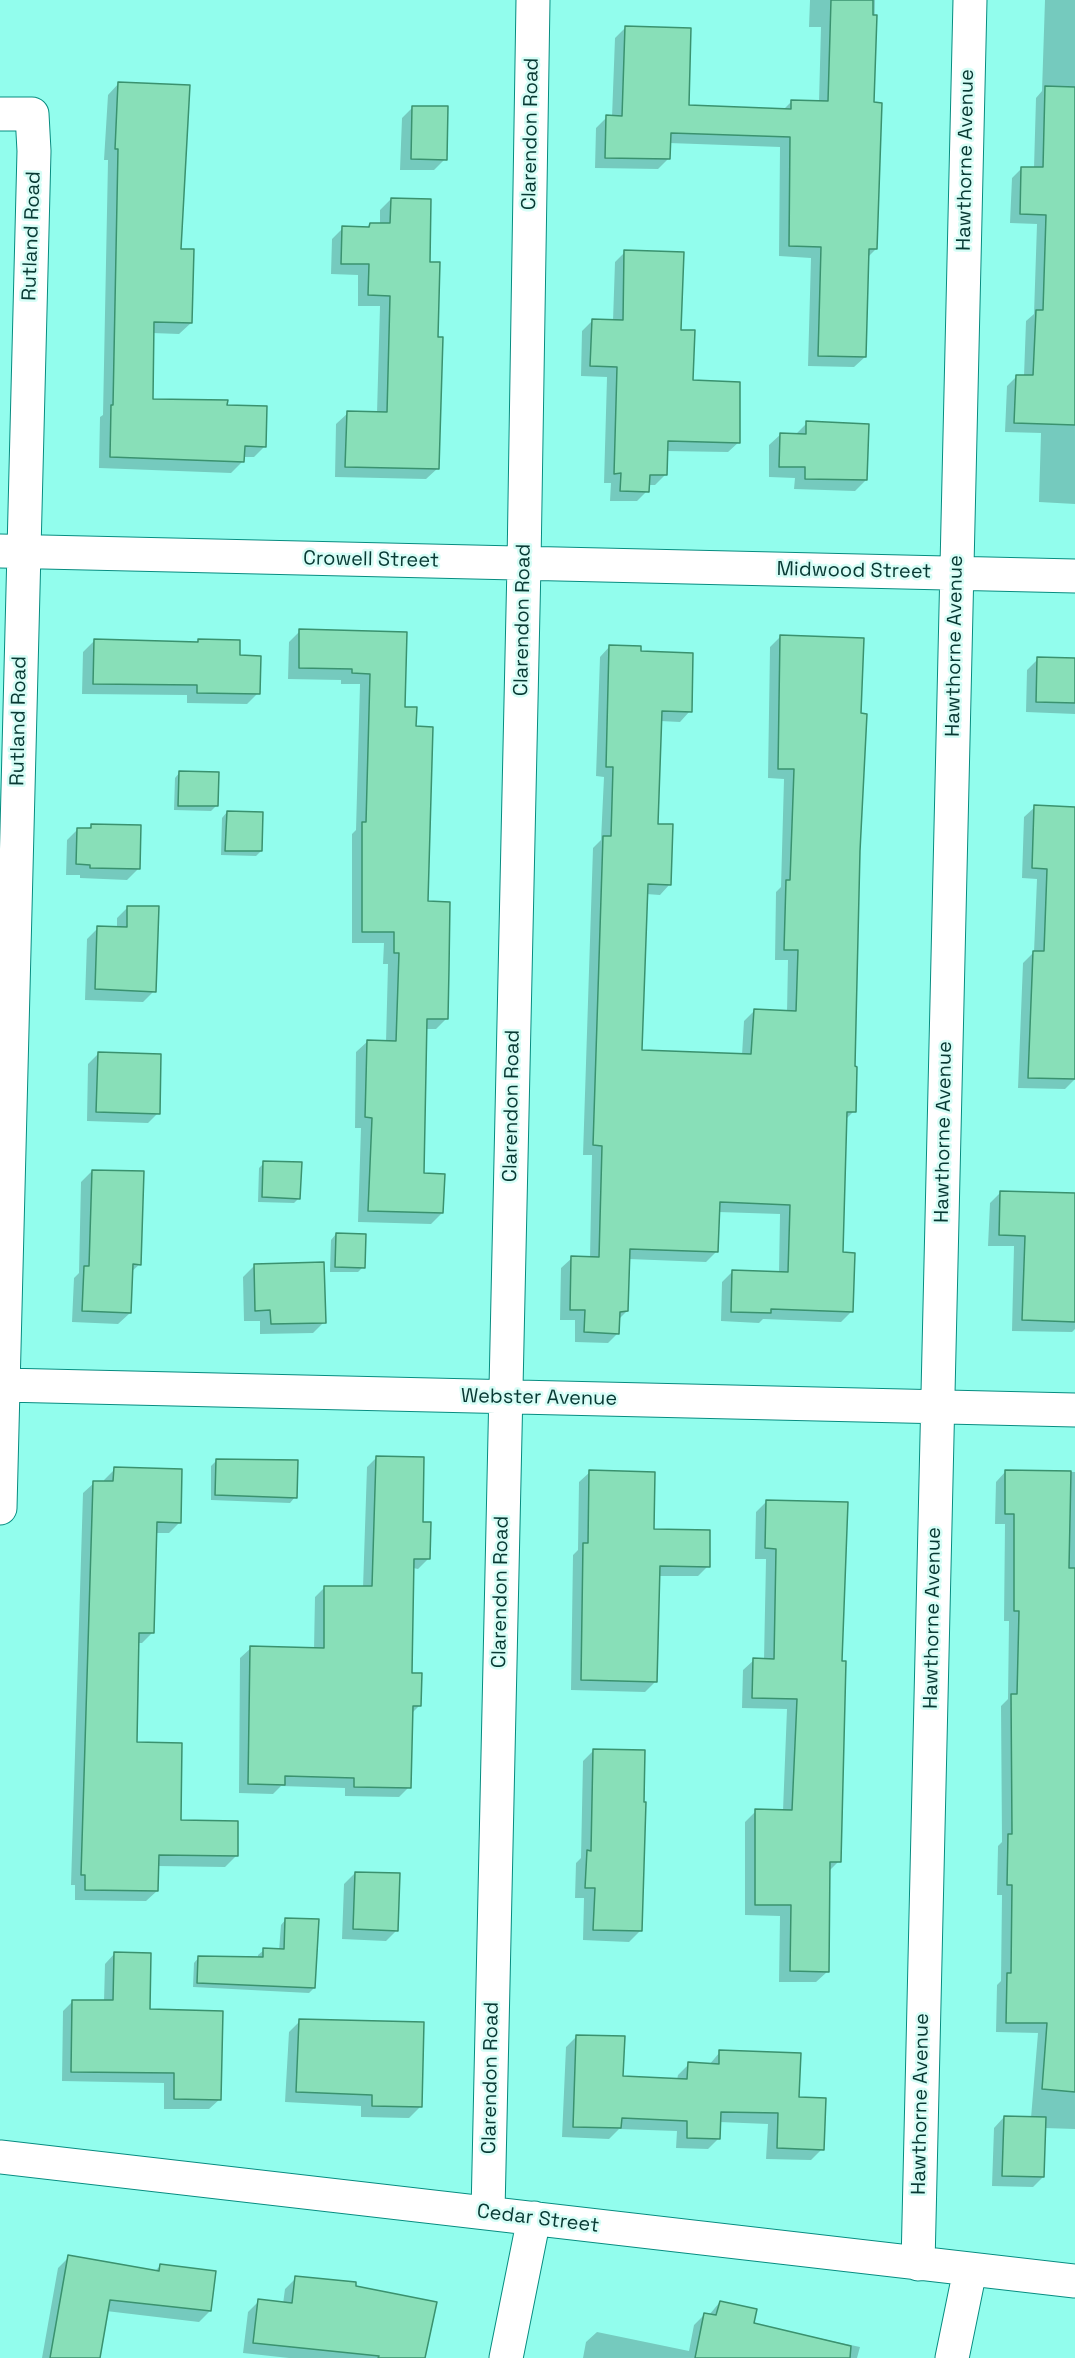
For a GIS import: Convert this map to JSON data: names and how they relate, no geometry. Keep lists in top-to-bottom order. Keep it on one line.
{"streets":{"street":["Clarendon Road","Hawthorne Avenue","Rutland Road","Crowell Street","Midwood Street","Webster Avenue","Cedar Street"]},"crossings":[["Clarendon Road","Crowell Street"],["Clarendon Road","Webster Avenue"],["Clarendon Road","Cedar Street"],["Hawthorne Avenue","Midwood Street"],["Hawthorne Avenue","Webster Avenue"],["Hawthorne Avenue","Cedar Street"],["Rutland Road","Crowell Street"],["Rutland Road","Webster Avenue"],["Crowell Street","Midwood Street"]]}
